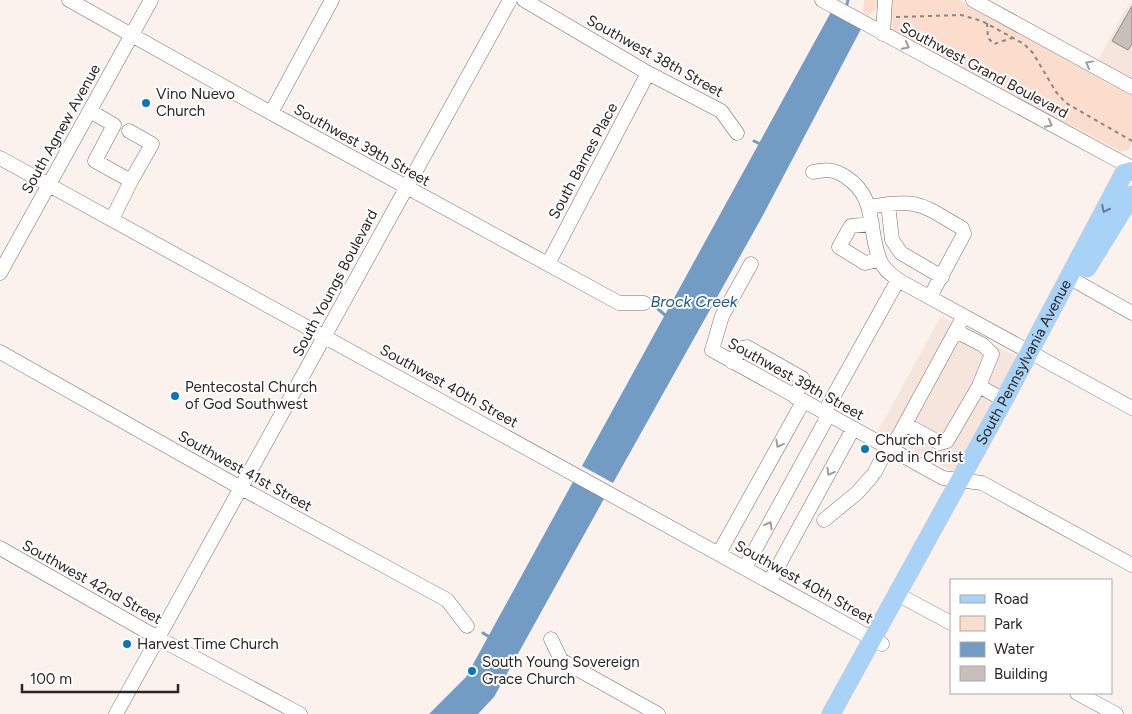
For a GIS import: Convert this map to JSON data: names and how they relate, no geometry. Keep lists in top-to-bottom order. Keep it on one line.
{"streets":{"main road":["South Pennsylvania Avenue"],"street":["Southwest 38th Street","Southwest Grand Boulevard","South Agnew Avenue","Southwest 39th Street","South Barnes Place","South Youngs Boulevard","Southwest 40th Street","Southwest 41st Street","Southwest 42nd Street"]},"crossings":[["Southwest 38th Street","South Barnes Place"],["Southwest Grand Boulevard","South Pennsylvania Avenue"],["South Agnew Avenue","Southwest 39th Street"],["South Agnew Avenue","Southwest 40th Street"],["Southwest 39th Street","South Barnes Place"],["Southwest 39th Street","South Youngs Boulevard"],["Southwest 39th Street","South Pennsylvania Avenue"],["South Youngs Boulevard","Southwest 40th Street"],["South Youngs Boulevard","Southwest 41st Street"],["South Youngs Boulevard","Southwest 42nd Street"],["South Pennsylvania Avenue","Southwest 40th Street"]],"water":["Brock Creek"],"places":["Vino Nuevo Church","Pentecostal Church of God Southwest","Church of God in Christ","Harvest Time Church","South Young Sovereign Grace Church"],"legend":["Road","Park","Water","Building"],"scale_bar":"100 m"}
